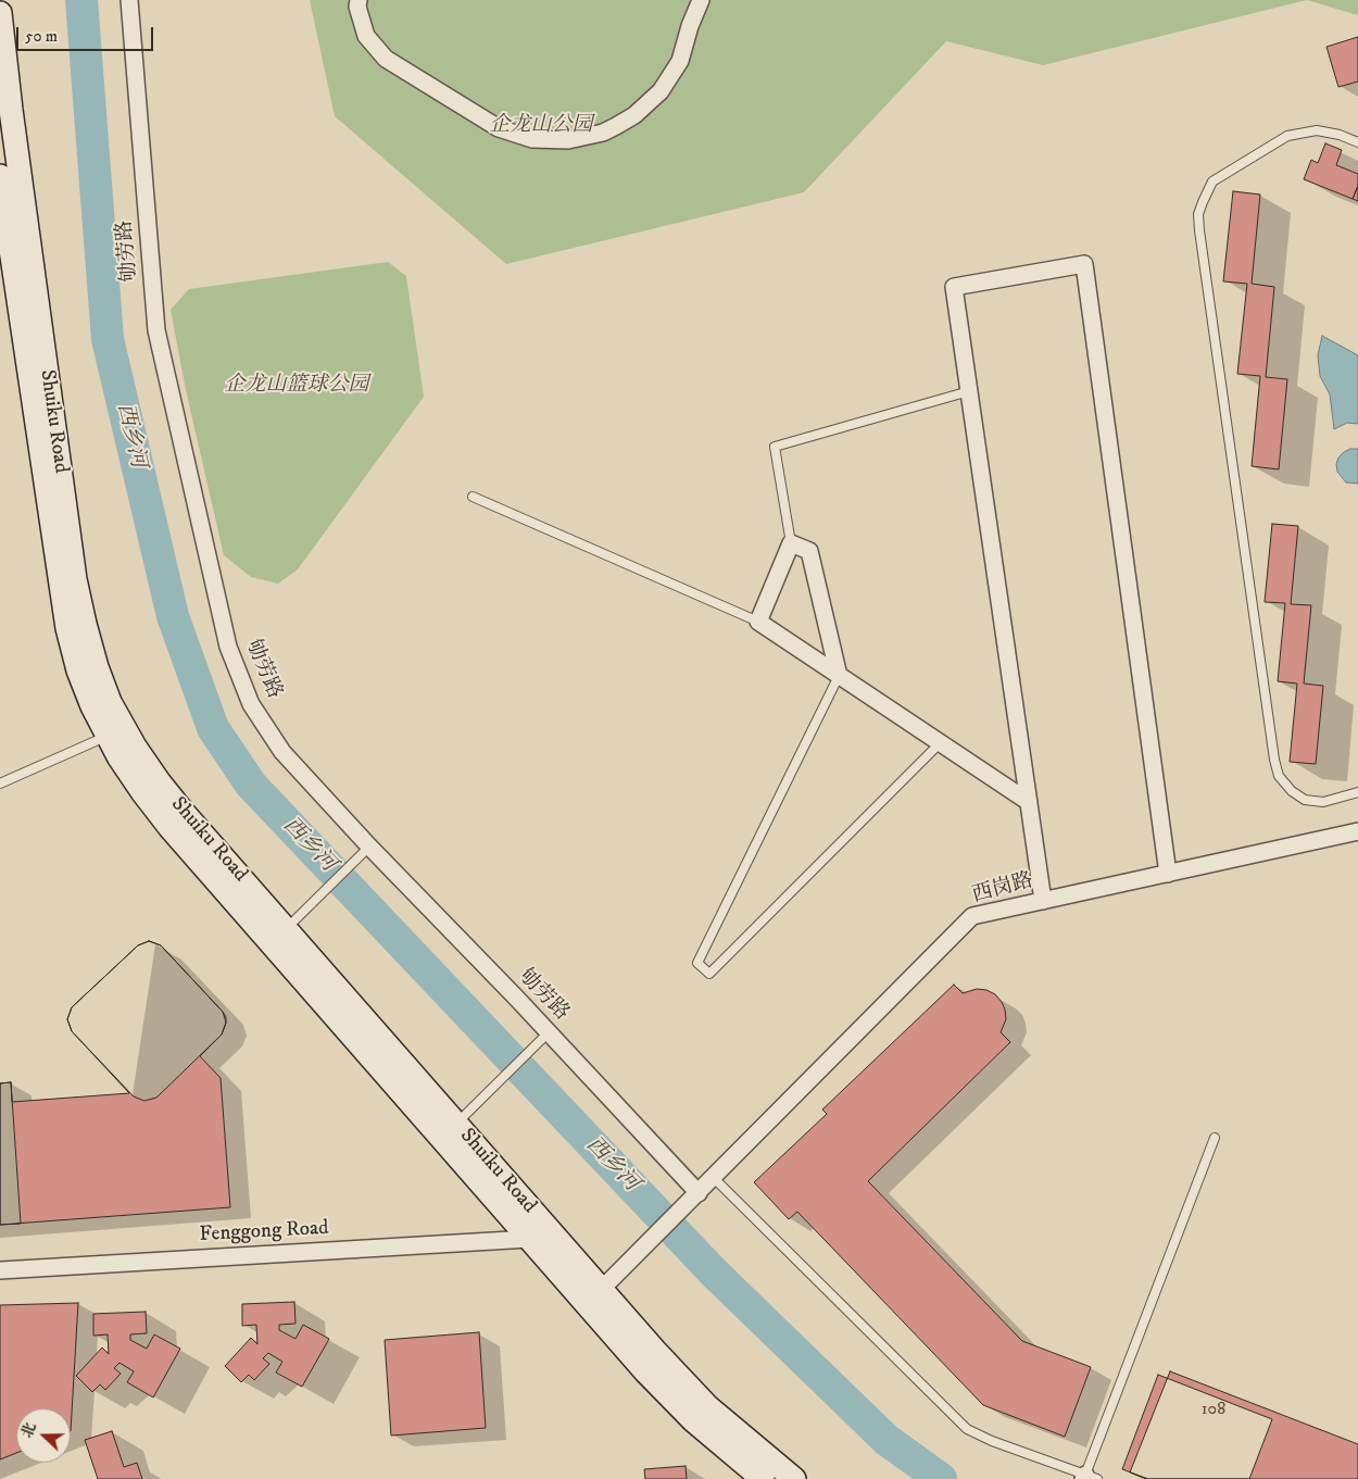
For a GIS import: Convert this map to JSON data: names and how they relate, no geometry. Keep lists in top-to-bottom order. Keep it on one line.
{"streets":{"main road":["Shuiku Road"],"street":["劬劳路","西岗路","Fenggong Road"]},"crossings":[["劬劳路","西岗路"],["Shuiku Road","西岗路"],["Shuiku Road","Fenggong Road"]],"water":["西乡河"],"parks":["企龙山公园","企龙山篮球公园"],"house_numbers":["108"],"scale_bar":"50 m","north":"left"}
